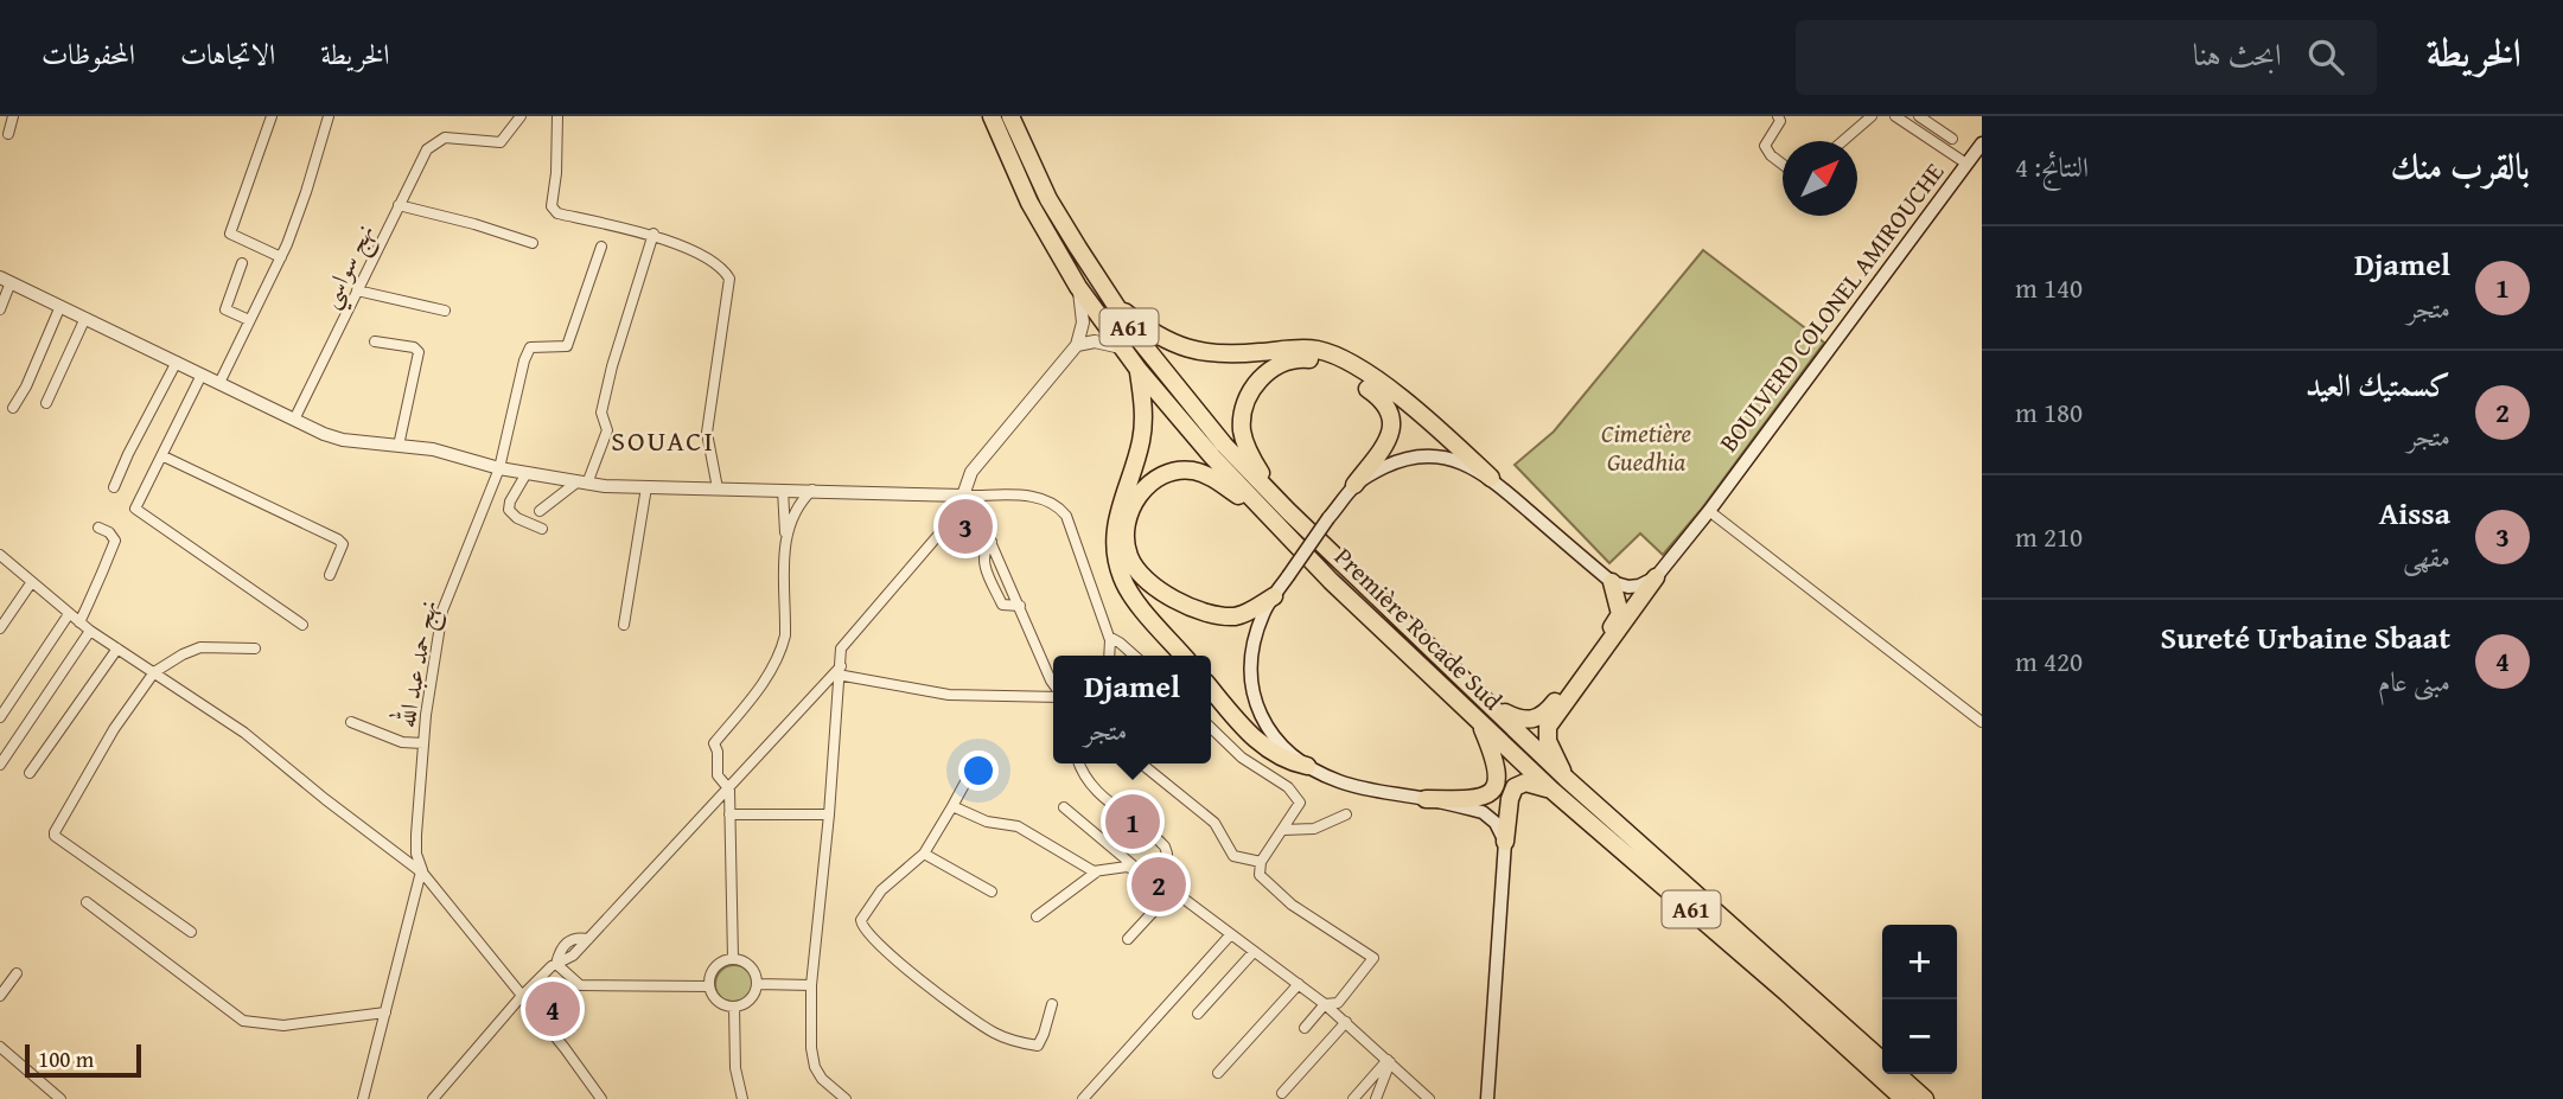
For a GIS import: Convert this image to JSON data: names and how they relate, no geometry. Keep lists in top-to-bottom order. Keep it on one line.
{"streets":{"highway":["A61","Première Rocade Sud"],"main road":["BOULVERD COLONEL AMIROUCHE"],"street":["نهج سواسي","نهج حمد عبد الله"]},"districts":["SOUACI"],"parks":["Cimetière Guedhia"],"scale_bar":"100 m","north":"top right","page":{"header":"الخريطة","search":"ابحث هنا","nav":["الخريطة","الاتجاهات","المحفوظات"],"heading":["بالقرب منك","النتائج: 4"],"list":[{"mark":"1","name":"Djamel","note":"متجر","value":"140 m"},{"mark":"2","name":"كسمتيك العيد","note":"متجر","value":"180 m"},{"mark":"3","name":"Aissa","note":"مقهى","value":"210 m"},{"mark":"4","name":"Sureté Urbaine Sbaat","note":"مبنى عام","value":"420 m"}],"pins":["3","1","2","4"],"popup":["Djamel","متجر"],"map_buttons":["+","−"],"scale":"100 m"}}
